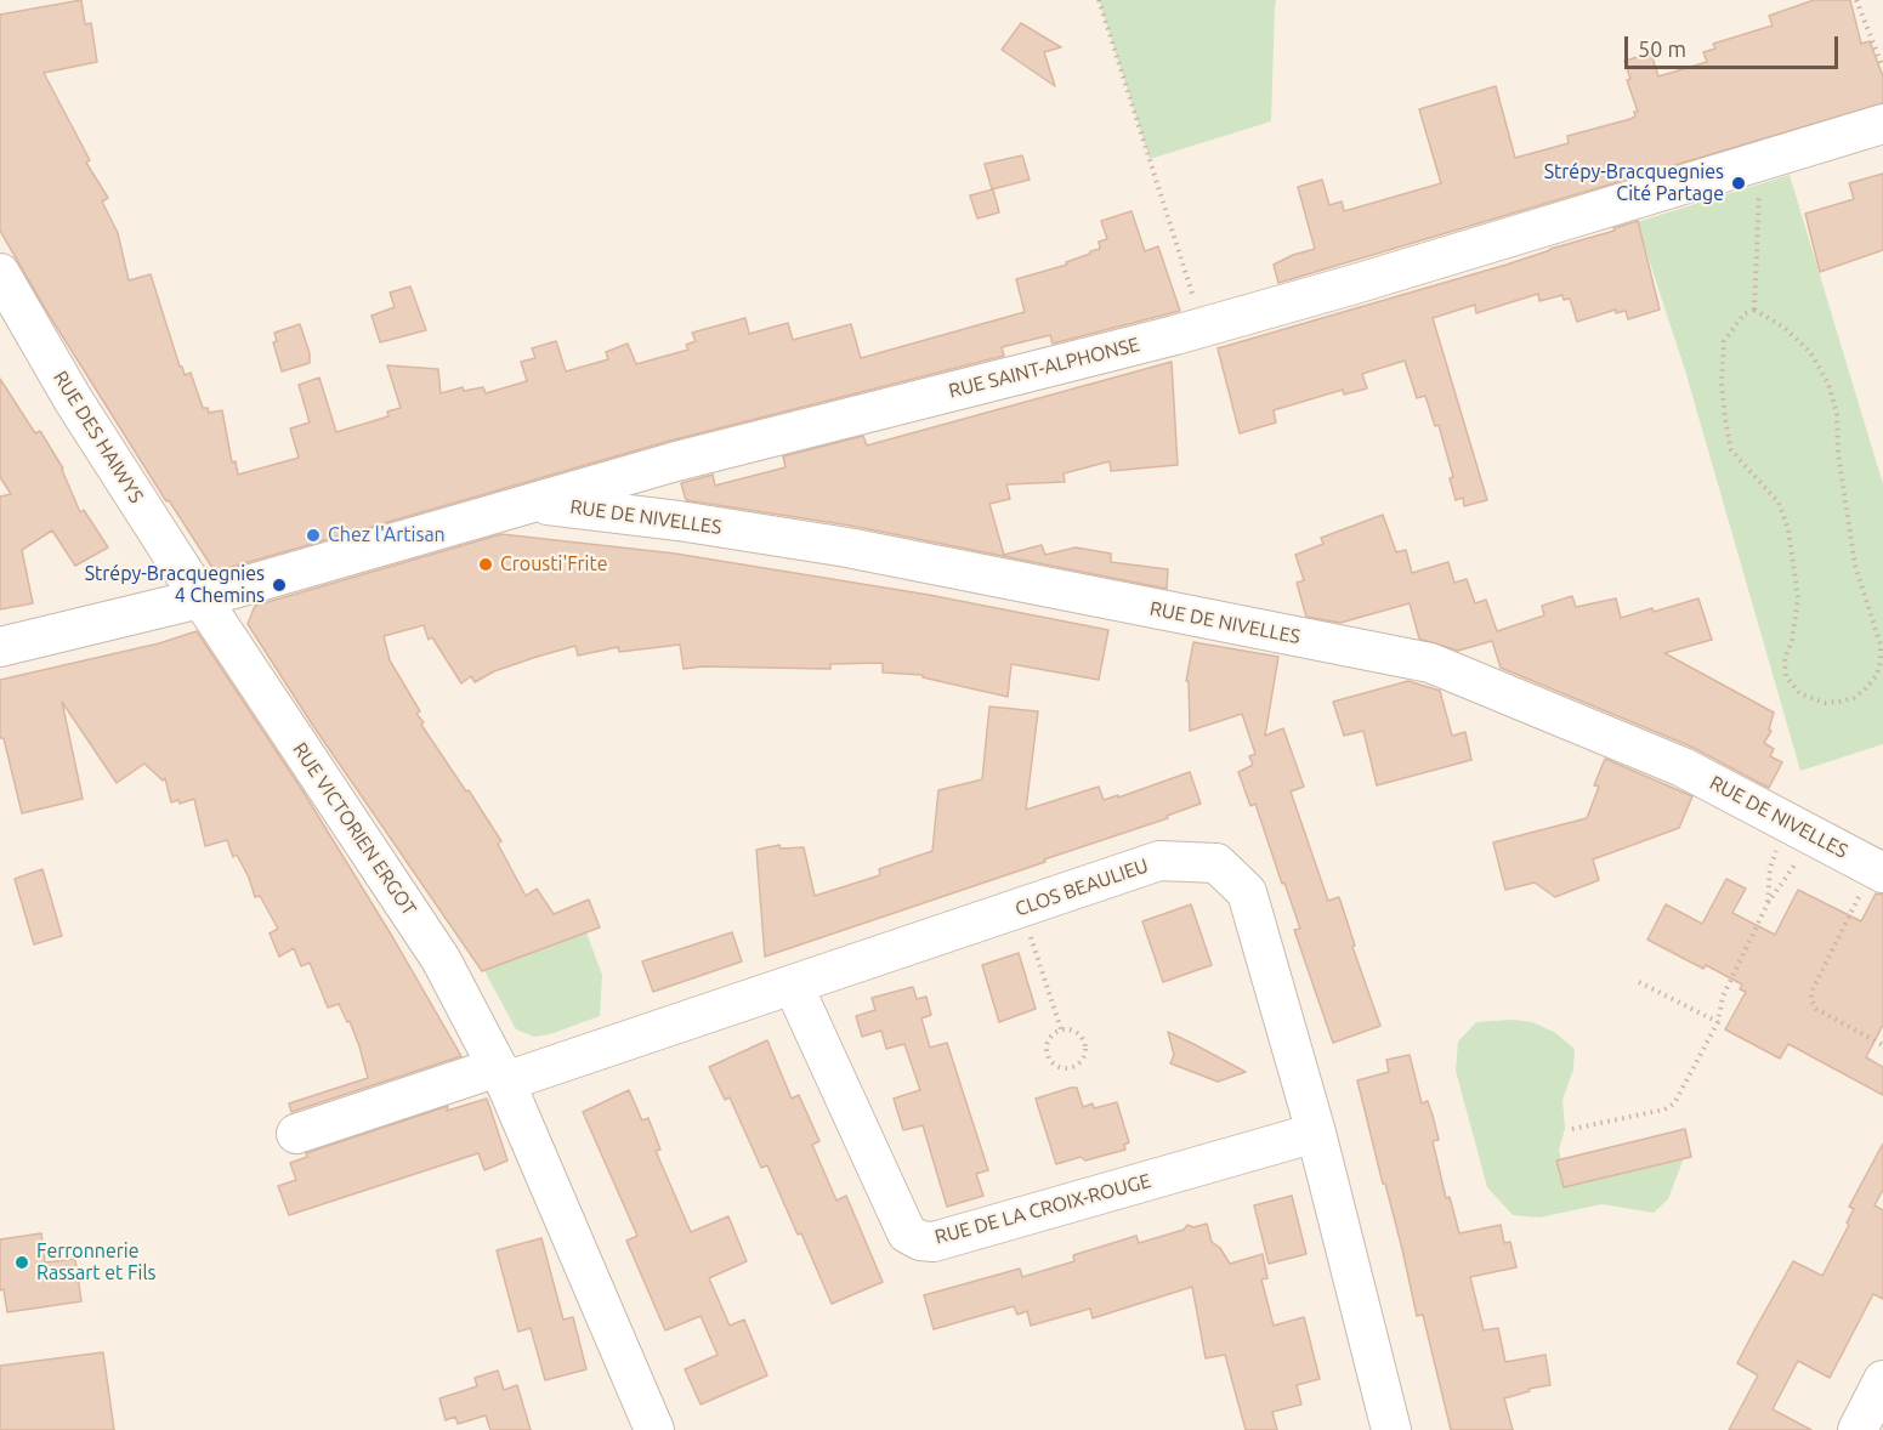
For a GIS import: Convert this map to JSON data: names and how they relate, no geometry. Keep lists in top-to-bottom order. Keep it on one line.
{"streets":{"street":["RUE SAINT-ALPHONSE","RUE DES HAIWYS","RUE DE NIVELLES","RUE VICTORIEN ERGOT","CLOS BEAULIEU","RUE DE LA CROIX-ROUGE"]},"crossings":[["RUE SAINT-ALPHONSE","RUE DES HAIWYS"],["RUE SAINT-ALPHONSE","RUE DE NIVELLES"],["RUE SAINT-ALPHONSE","RUE VICTORIEN ERGOT"],["RUE DES HAIWYS","RUE VICTORIEN ERGOT"],["RUE VICTORIEN ERGOT","CLOS BEAULIEU"],["CLOS BEAULIEU","RUE DE LA CROIX-ROUGE"]],"places":["Strépy-Bracquegnies Cité Partage","Chez l'Artisan","Crousti'Frite","Strépy-Bracquegnies 4 Chemins","Ferronnerie Rassart et Fils"],"scale_bar":"50 m"}
